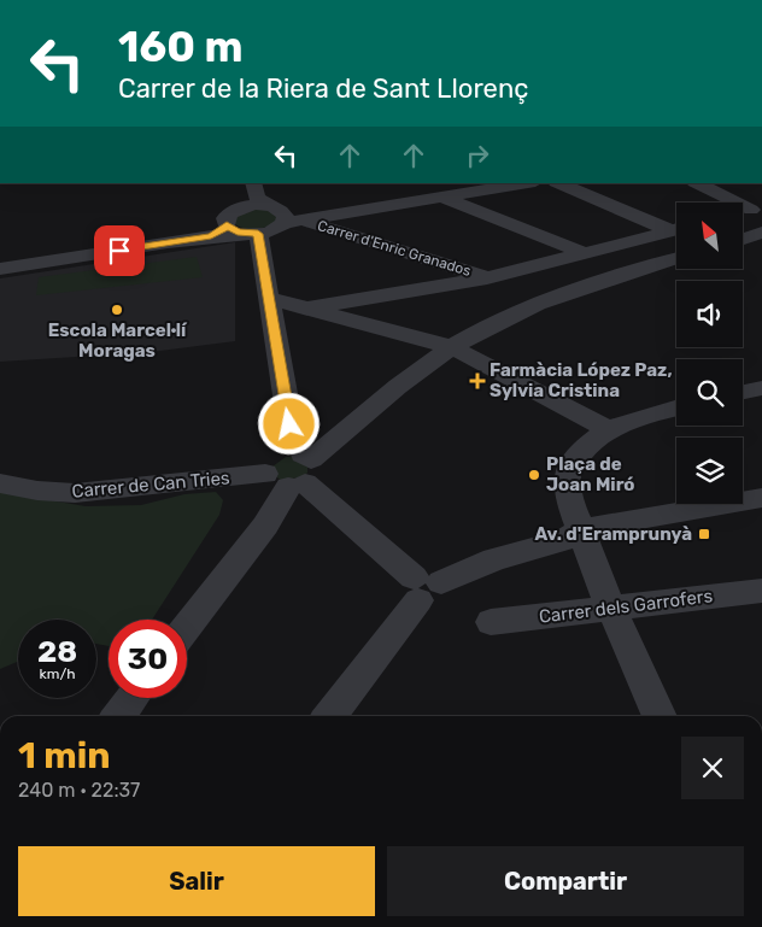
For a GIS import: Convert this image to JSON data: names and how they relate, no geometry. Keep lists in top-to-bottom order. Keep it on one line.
{"streets":{"street":["Carrer d'Enric Granados","Carrer de Can Tries","Carrer dels Garrofers"]},"places":{"other":["Escola Marcel·lí Moragas","Plaça de Joan Miró"],"health":["Farmàcia López Paz, Sylvia Cristina"],"transit":["Av. d'Eramprunyà"]},"north":"top left","page":{"turn":["160 m","Carrer de la Riera de Sant Llorenç"],"speed":"28 km/h","limit":"30","heading":["1 min","240 m · 22:37"],"buttons":["Salir","Compartir"]}}
